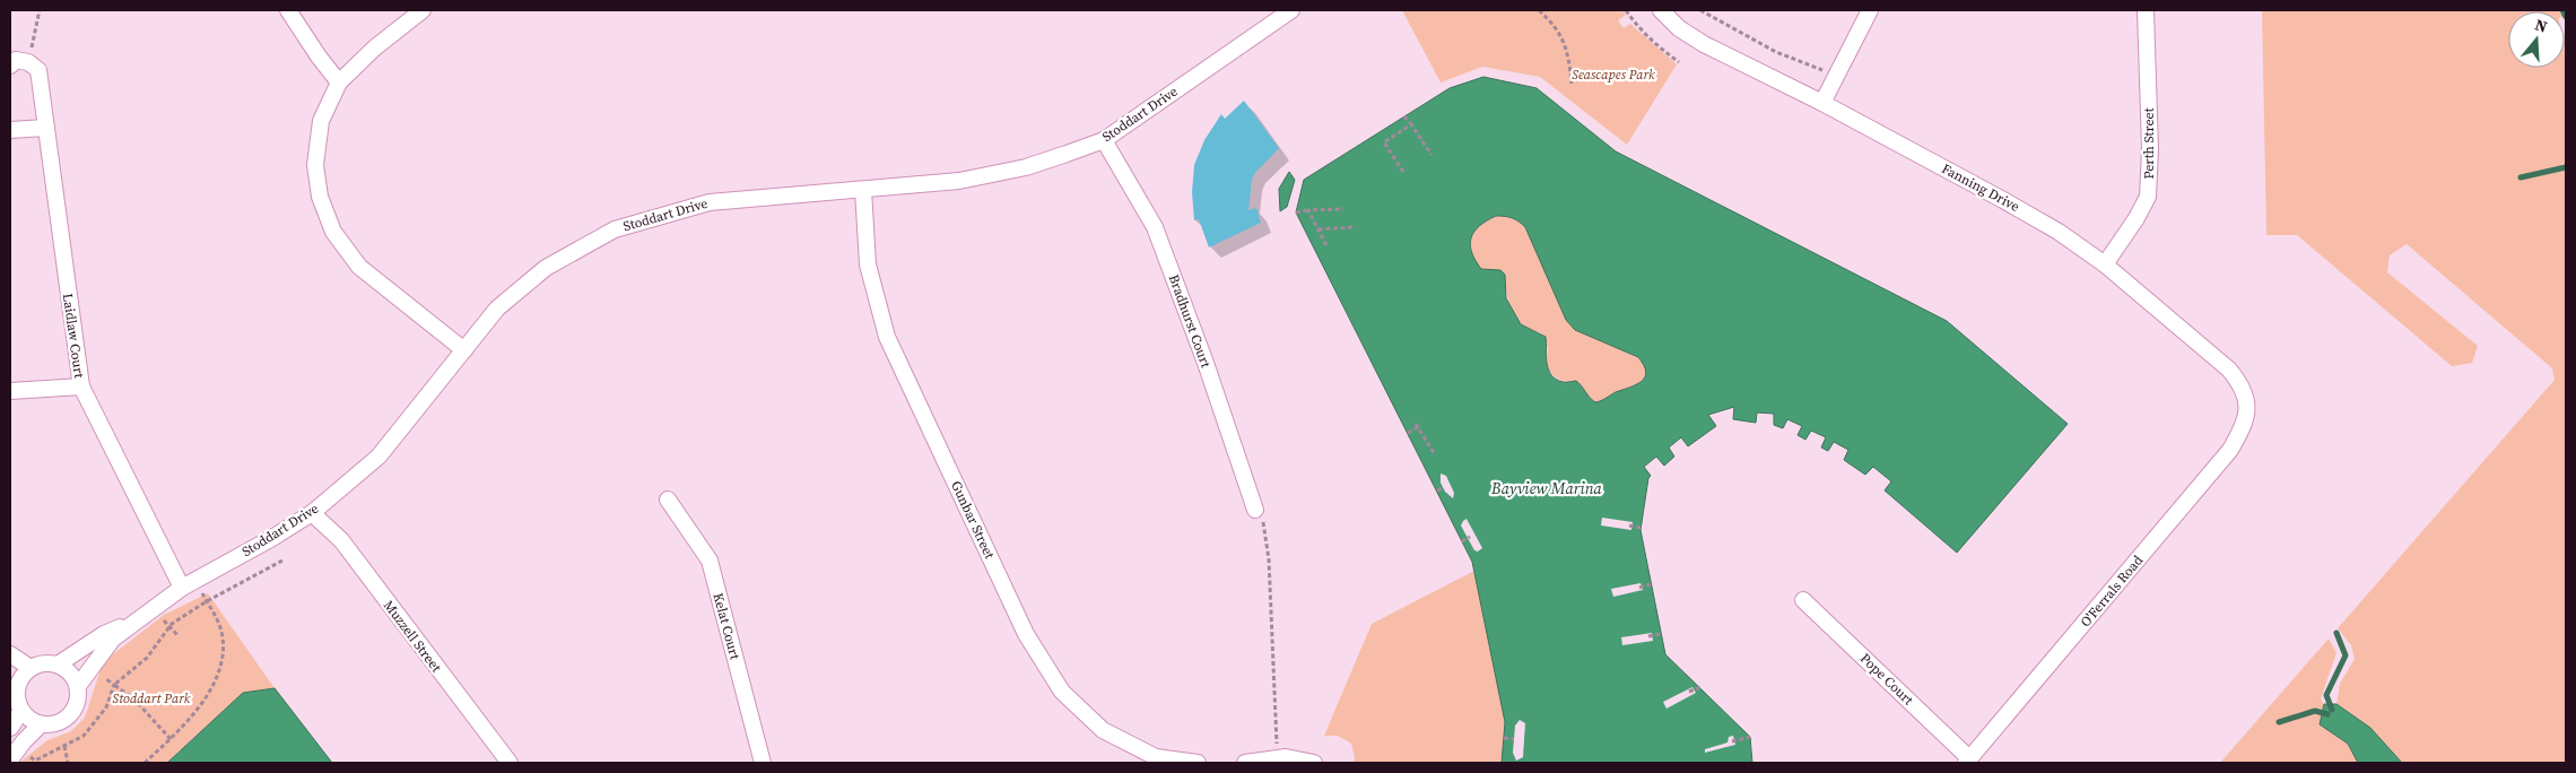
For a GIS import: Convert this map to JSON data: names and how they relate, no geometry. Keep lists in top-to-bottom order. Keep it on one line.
{"streets":{"street":["Stoddart Drive","Perth Street","Fanning Drive","Bradhurst Court","Laidlaw Court","Gunbar Street","O'Ferrals Road","Kelat Court","Muzzell Street","Pope Court"]},"crossings":[["Stoddart Drive","Bradhurst Court"],["Stoddart Drive","Laidlaw Court"],["Stoddart Drive","Gunbar Street"],["Stoddart Drive","Muzzell Street"],["Perth Street","Fanning Drive"],["Fanning Drive","O'Ferrals Road"],["O'Ferrals Road","Pope Court"]],"water":["Bayview Marina"],"parks":["Seascapes Park","Stoddart Park"],"north":"top"}
